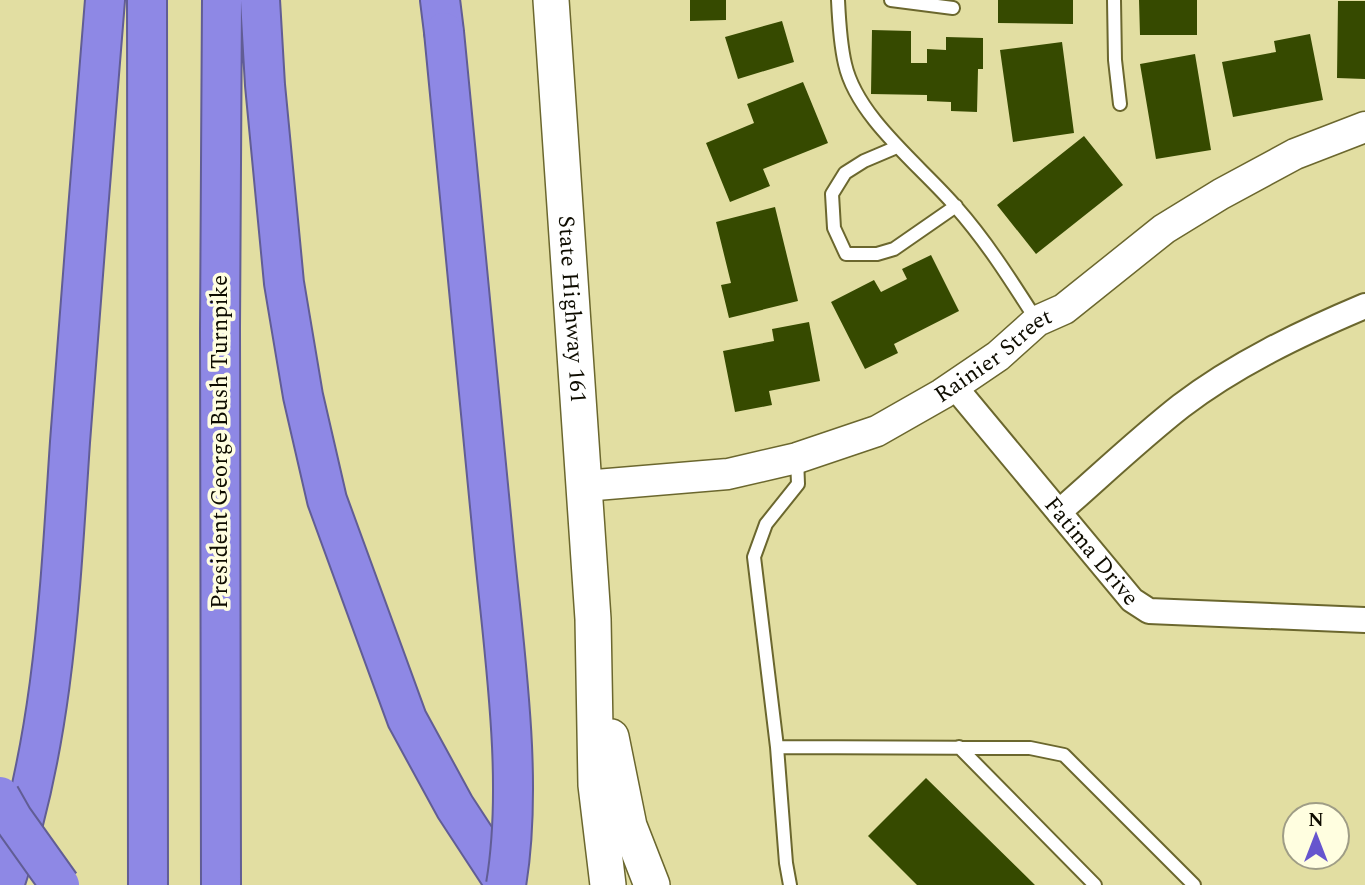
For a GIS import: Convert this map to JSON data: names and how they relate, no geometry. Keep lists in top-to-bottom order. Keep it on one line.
{"streets":{"highway":["President George Bush Turnpike"],"main road":["State Highway 161"],"street":["Rainier Street","Fatima Drive"]},"crossings":[["State Highway 161","Rainier Street"],["Rainier Street","Fatima Drive"]],"north":"top"}
